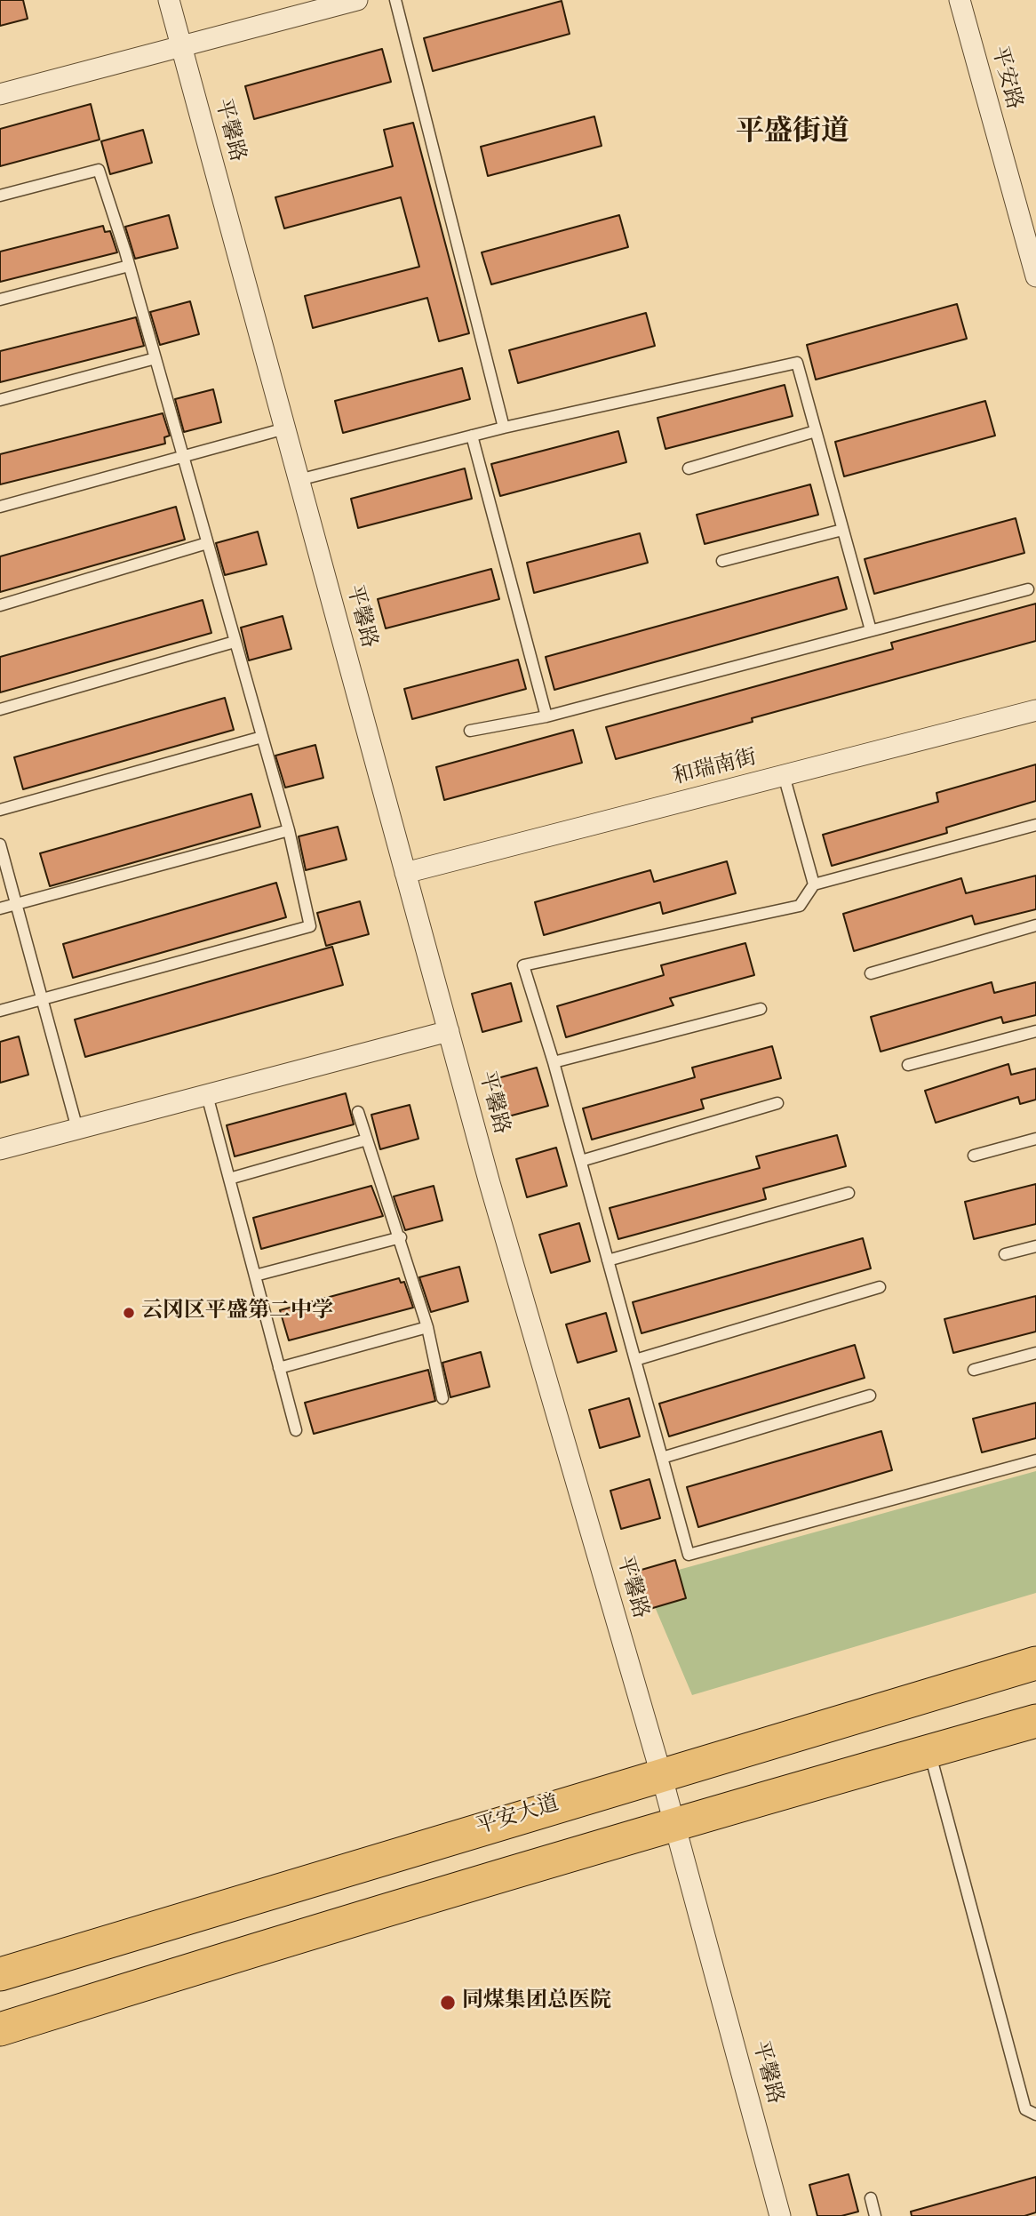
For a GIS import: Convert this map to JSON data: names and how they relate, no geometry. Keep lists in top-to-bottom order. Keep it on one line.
{"streets":{"main road":["平安大道"],"street":["平安路","平馨路","和瑞南街"]},"crossings":[["平馨路","和瑞南街"],["平馨路","平安大道"]],"districts":["平盛街道"],"places":["云冈区平盛第二中学","同煤集团总医院"]}
